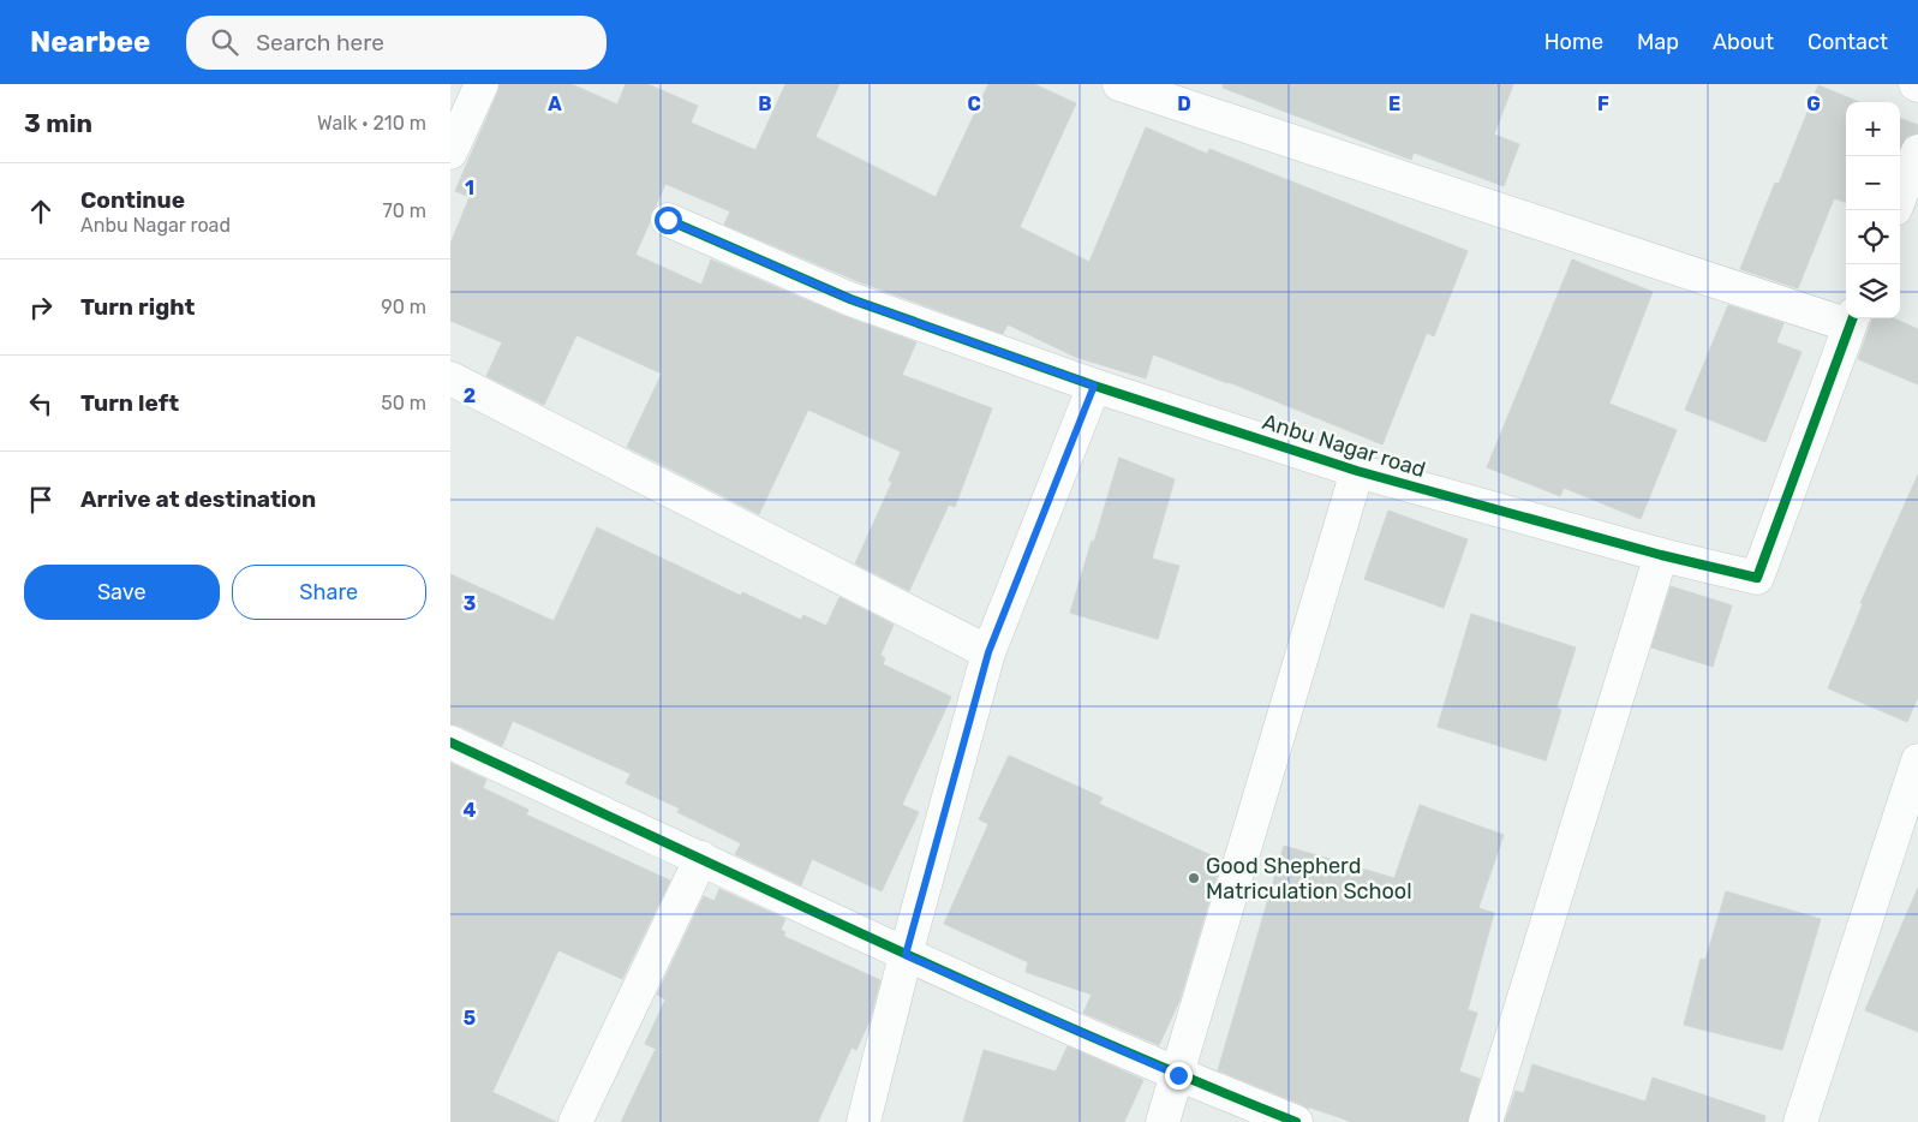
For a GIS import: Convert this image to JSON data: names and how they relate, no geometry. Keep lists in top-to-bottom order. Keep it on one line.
{"streets":{"street":["Anbu Nagar road"]},"places":["Good Shepherd Matriculation School"],"page":{"header":"Nearbee","search":"Search here","nav":["Home","Map","About","Contact"],"heading":["3 min","Walk · 210 m"],"map_buttons":["+","−"],"list":[["Continue","Anbu Nagar road","70 m"],["Turn right","90 m"],["Turn left","50 m"],"Arrive at destination"],"buttons":["Save","Share"]},"grid":{"columns":["A","B","C","D","E","F","G"],"rows":["1","2","3","4","5"]}}
